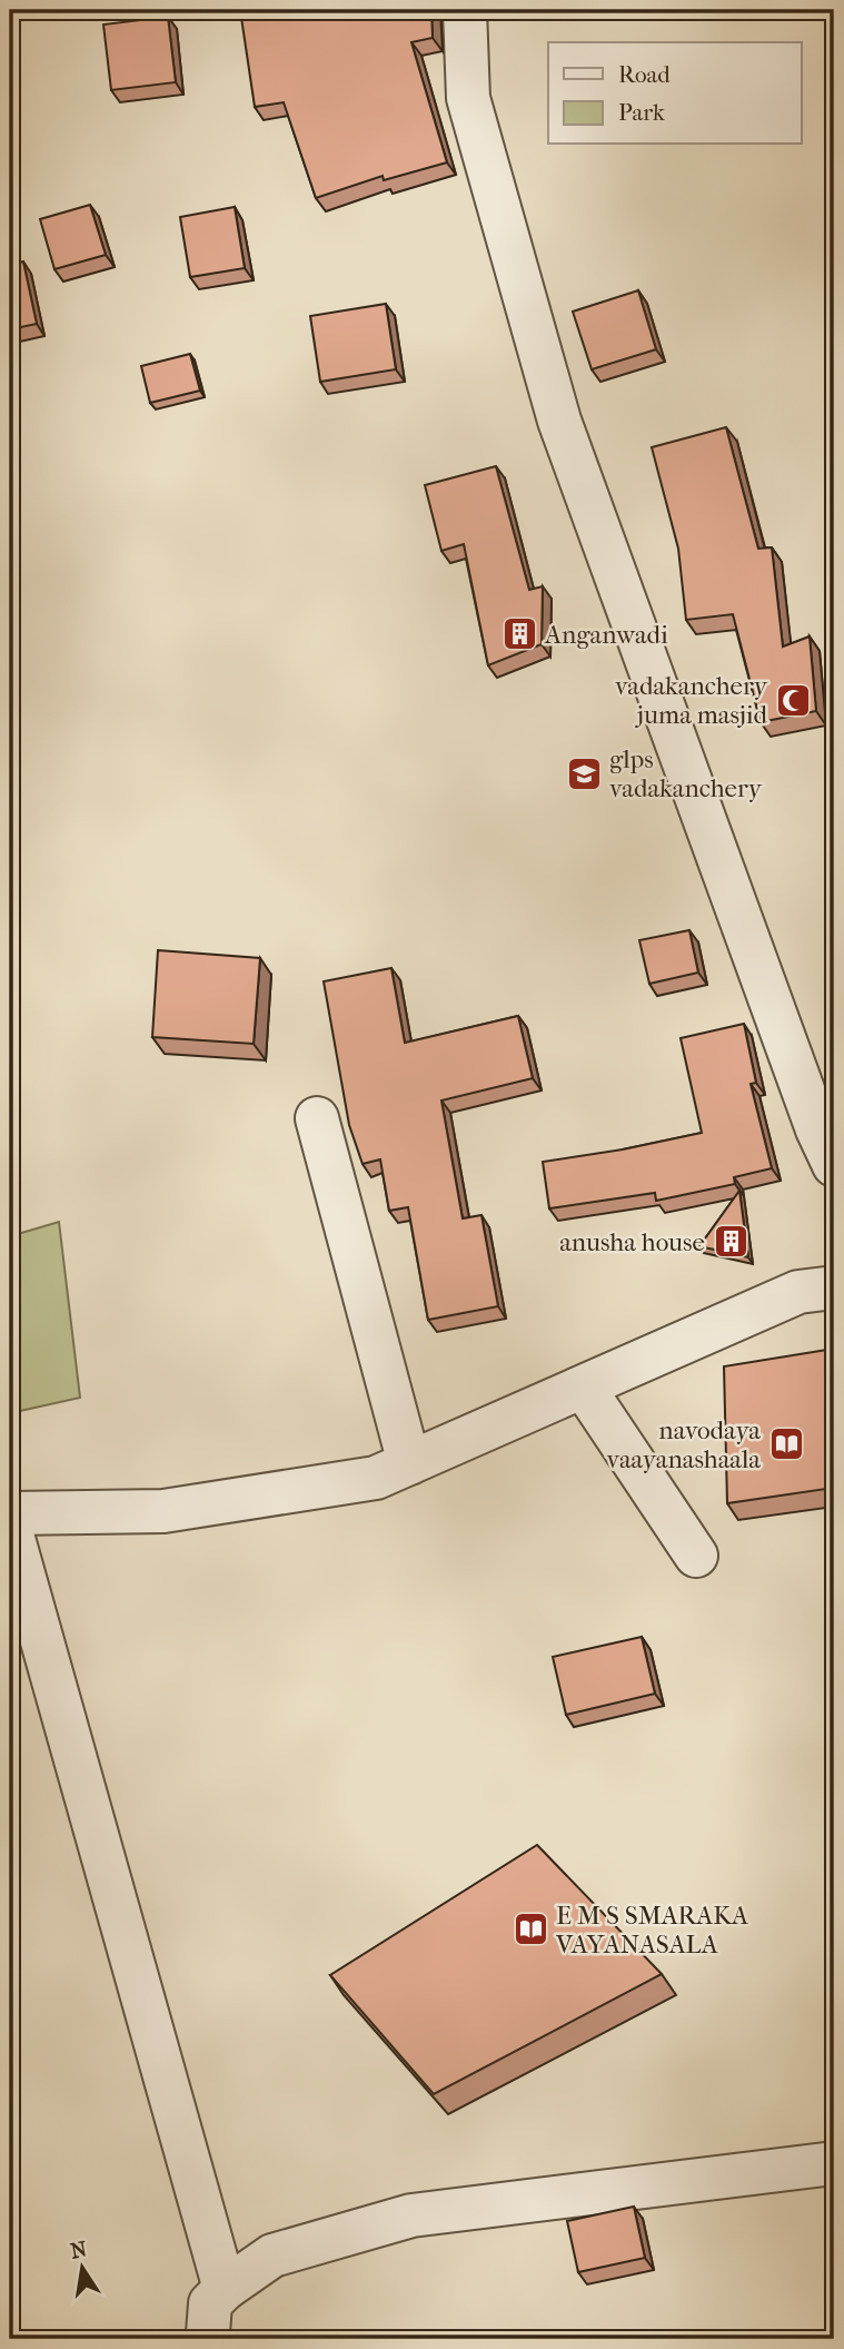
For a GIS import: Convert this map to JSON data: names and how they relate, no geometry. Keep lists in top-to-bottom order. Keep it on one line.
{"places":{"building":["Anganwadi","anusha house"],"mosque":["vadakanchery juma masjid"],"school or university":["glps vadakanchery"],"library":["navodaya vaayanashaala","E M S SMARAKA VAYANASALA"]},"legend":["Road","Park"],"north":"top"}
